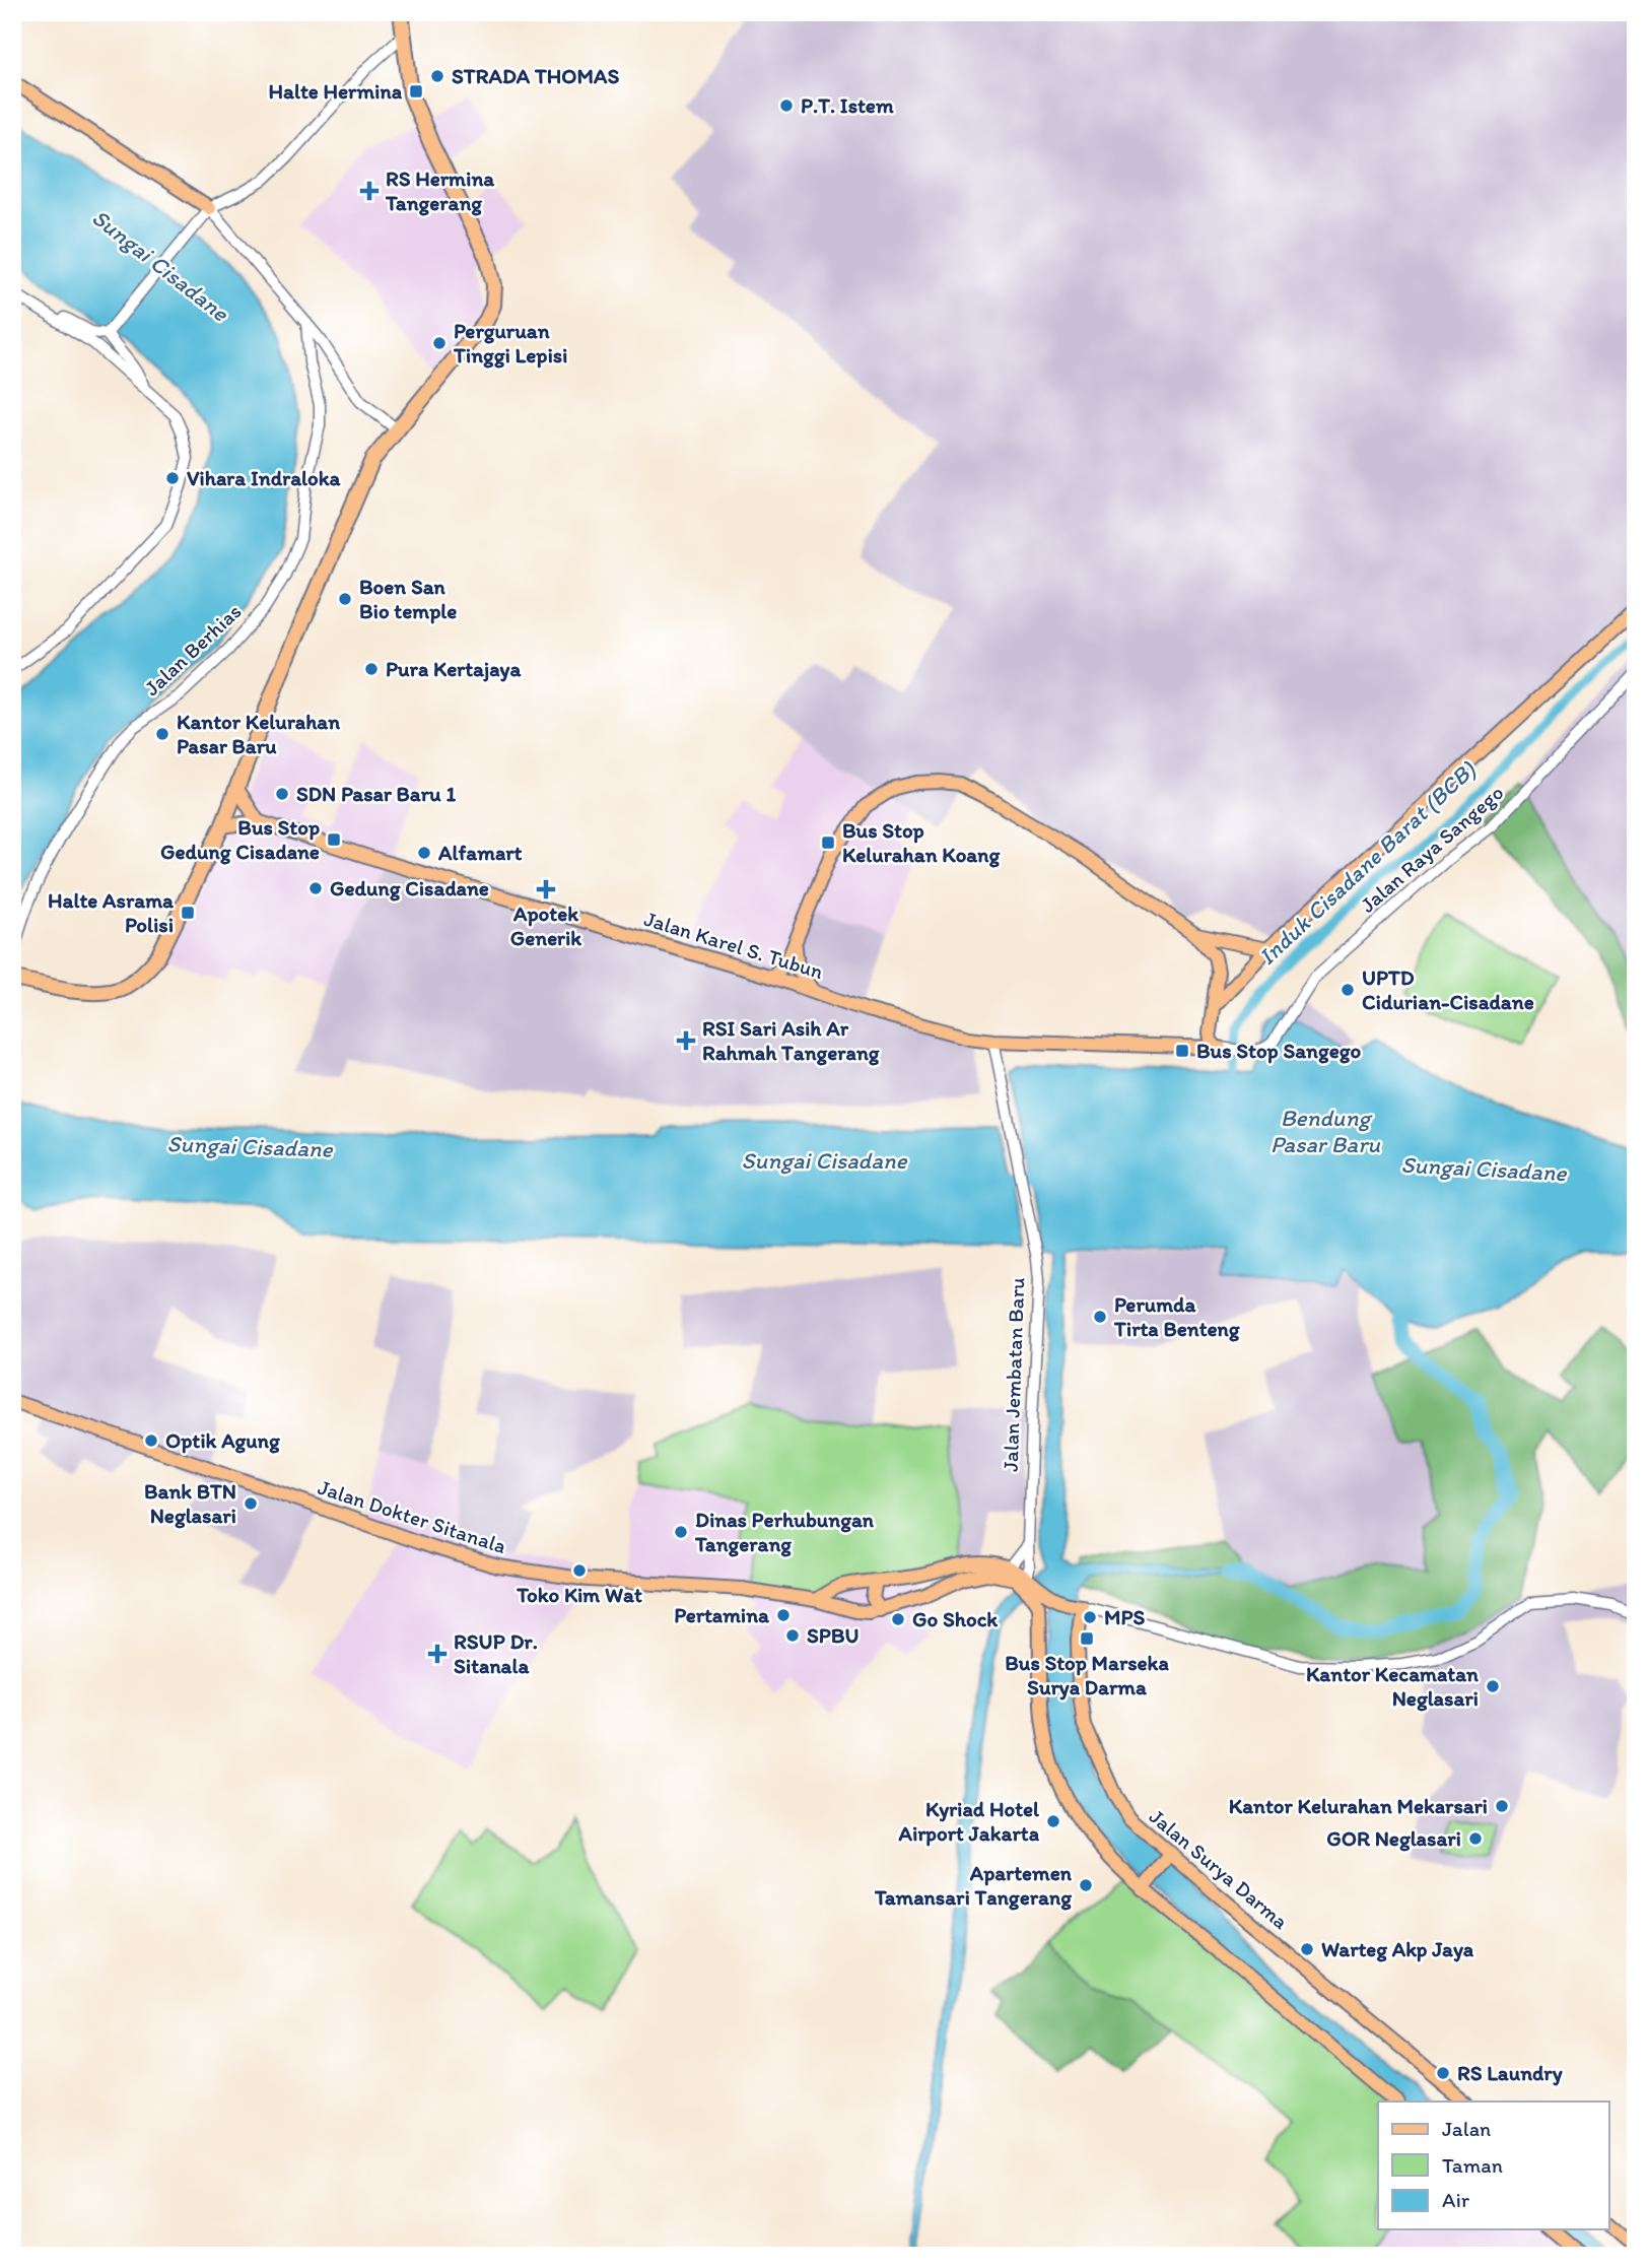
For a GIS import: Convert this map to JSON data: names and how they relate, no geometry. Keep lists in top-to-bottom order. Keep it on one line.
{"streets":{"main road":["Jalan Karel S. Tubun","Jalan Dokter Sitanala","Jalan Surya Darma"],"street":["Jalan Berhias","Jalan Raya Sangego","Jalan Jembatan Baru"]},"crossings":[["Jalan Raya Sangego","Jalan Karel S. Tubun"],["Jalan Karel S. Tubun","Jalan Jembatan Baru"],["Jalan Jembatan Baru","Jalan Dokter Sitanala"]],"water":["Sungai Cisadane","Induk Cisadane Barat (BCB)","Bendung Pasar Baru"],"places":{"other":["STRADA THOMAS","P.T. Istem","Perguruan Tinggi Lepisi","Vihara Indraloka","Boen San Bio temple","Pura Kertajaya","Kantor Kelurahan Pasar Baru","SDN Pasar Baru 1","Alfamart","Gedung Cisadane","UPTD Cidurian-Cisadane","Perumda Tirta Benteng","Optik Agung","Bank BTN Neglasari","Dinas Perhubungan Tangerang","Toko Kim Wat","Pertamina","MPS","Go Shock","SPBU","Kantor Kecamatan Neglasari","Kantor Kelurahan Mekarsari","Kyriad Hotel Airport Jakarta","GOR Neglasari","Apartemen Tamansari Tangerang","Warteg Akp Jaya","RS Laundry"],"transit":["Halte Hermina","Bus Stop Gedung Cisadane","Bus Stop Kelurahan Koang","Halte Asrama Polisi","Bus Stop Sangego","Bus Stop Marseka Surya Darma"],"health":["RS Hermina Tangerang","Apotek Generik","RSI Sari Asih Ar Rahmah Tangerang","RSUP Dr. Sitanala"]},"legend":["Jalan","Taman","Air"]}
